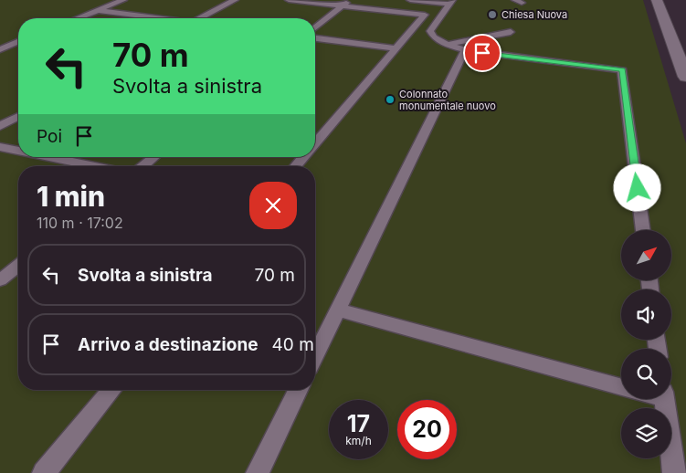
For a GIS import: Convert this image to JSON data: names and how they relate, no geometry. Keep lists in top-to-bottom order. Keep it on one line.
{"places":["Chiesa Nuova","Colonnato monumentale nuovo"],"north":"top right","page":{"turn":["70 m","Svolta a sinistra"],"then":"Poi","heading":["1 min","110 m · 17:02"],"list":[{"name":"Svolta a sinistra","value":"70 m"},{"name":"Arrivo a destinazione","value":"40 m"}],"speed":"17 km/h","limit":"20"}}
